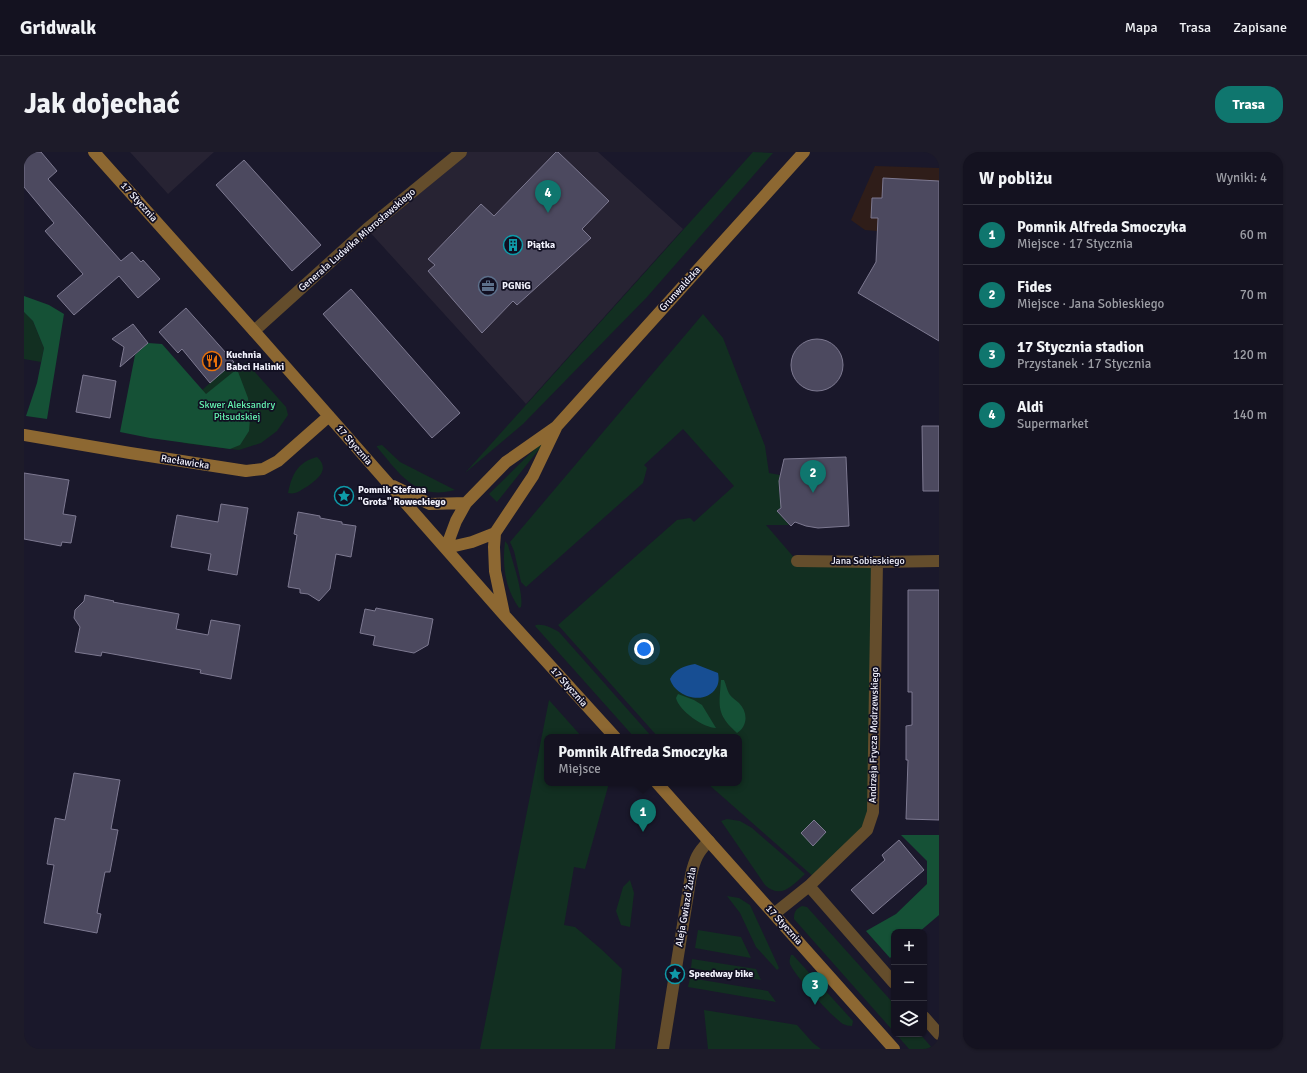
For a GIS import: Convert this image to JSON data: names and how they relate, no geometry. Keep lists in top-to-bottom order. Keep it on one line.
{"streets":{"street":["17 Stycznia","Generała Ludwika Mierosławskiego","Grunwaldzka","Racławicka","Jana Sobieskiego","Andrzeja Frycza Modrzewskiego","Aleja Gwiazd Żużla"]},"crossings":[["17 Stycznia","Generała Ludwika Mierosławskiego"],["17 Stycznia","Grunwaldzka"],["17 Stycznia","Racławicka"],["17 Stycznia","Andrzeja Frycza Modrzewskiego"],["17 Stycznia","Aleja Gwiazd Żużla"],["Jana Sobieskiego","Andrzeja Frycza Modrzewskiego"]],"parks":["Skwer Aleksandry Piłsudskiej"],"places":{"building":["Piątka"],"office":["PGNiG"],"restaurant":["Kuchnia Babci Halinki"],"place":["Pomnik Stefana \"Grota\" Roweckiego","Speedway bike"]},"page":{"header":"Gridwalk","nav":["Mapa","Trasa","Zapisane"],"buttons":"Trasa","title":"Jak dojechać","heading":["W pobliżu","Wyniki: 4"],"pins":["4","2","1","3"],"list":[{"mark":"1","name":"Pomnik Alfreda Smoczyka","note":"Miejsce · 17 Stycznia","value":"60 m"},{"mark":"2","name":"Fides","note":"Miejsce · Jana Sobieskiego","value":"70 m"},{"mark":"3","name":"17 Stycznia stadion","note":"Przystanek · 17 Stycznia","value":"120 m"},{"mark":"4","name":"Aldi","note":"Supermarket","value":"140 m"}],"popup":["Pomnik Alfreda Smoczyka","Miejsce"],"map_buttons":["+","−"]}}
